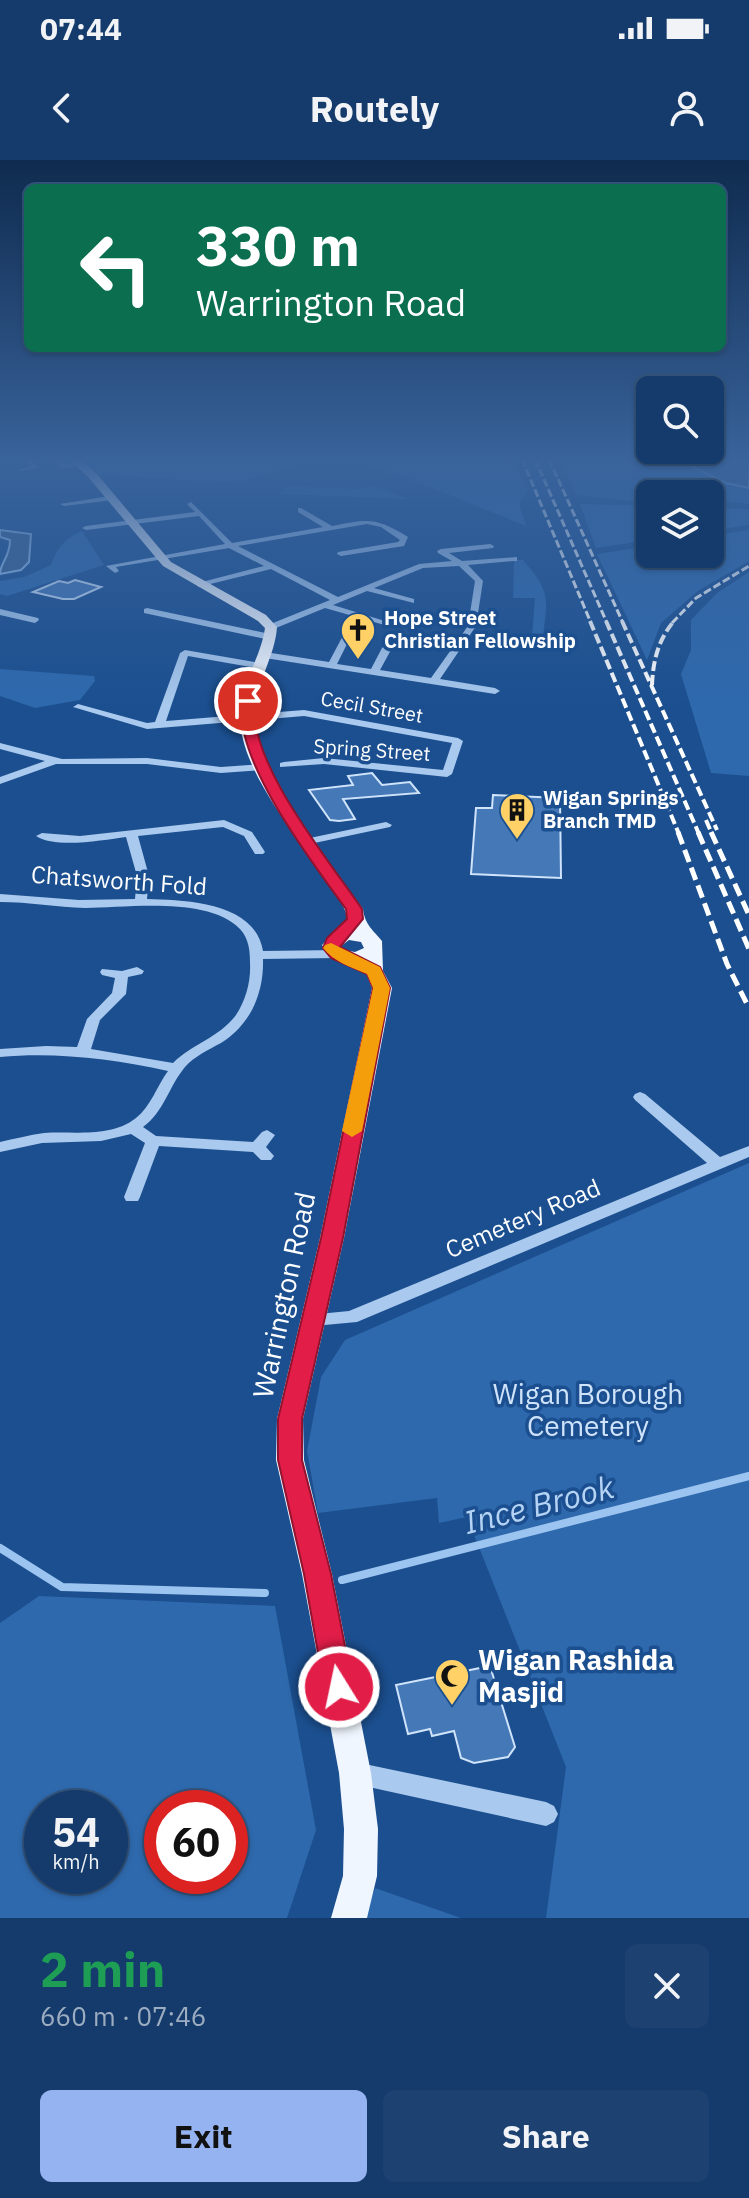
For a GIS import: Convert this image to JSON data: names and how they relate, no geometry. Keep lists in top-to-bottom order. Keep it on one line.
{"streets":{"main road":["Warrington Road"],"street":["Cecil Street","Spring Street","Chatsworth Fold","Cemetery Road"]},"crossings":[["Cecil Street","Spring Street"],["Cecil Street","Warrington Road"],["Cemetery Road","Warrington Road"]],"water":["Ince Brook"],"parks":["Wigan Borough Cemetery"],"places":{"church":["Hope Street Christian Fellowship"],"building":["Wigan Springs Branch TMD"],"mosque":["Wigan Rashida Masjid"]},"page":{"status":"07:44","header":"Routely","turn":["330 m","Warrington Road"],"speed":"54 km/h","limit":"60","heading":["2 min","660 m · 07:46"],"buttons":["Exit","Share"]}}
